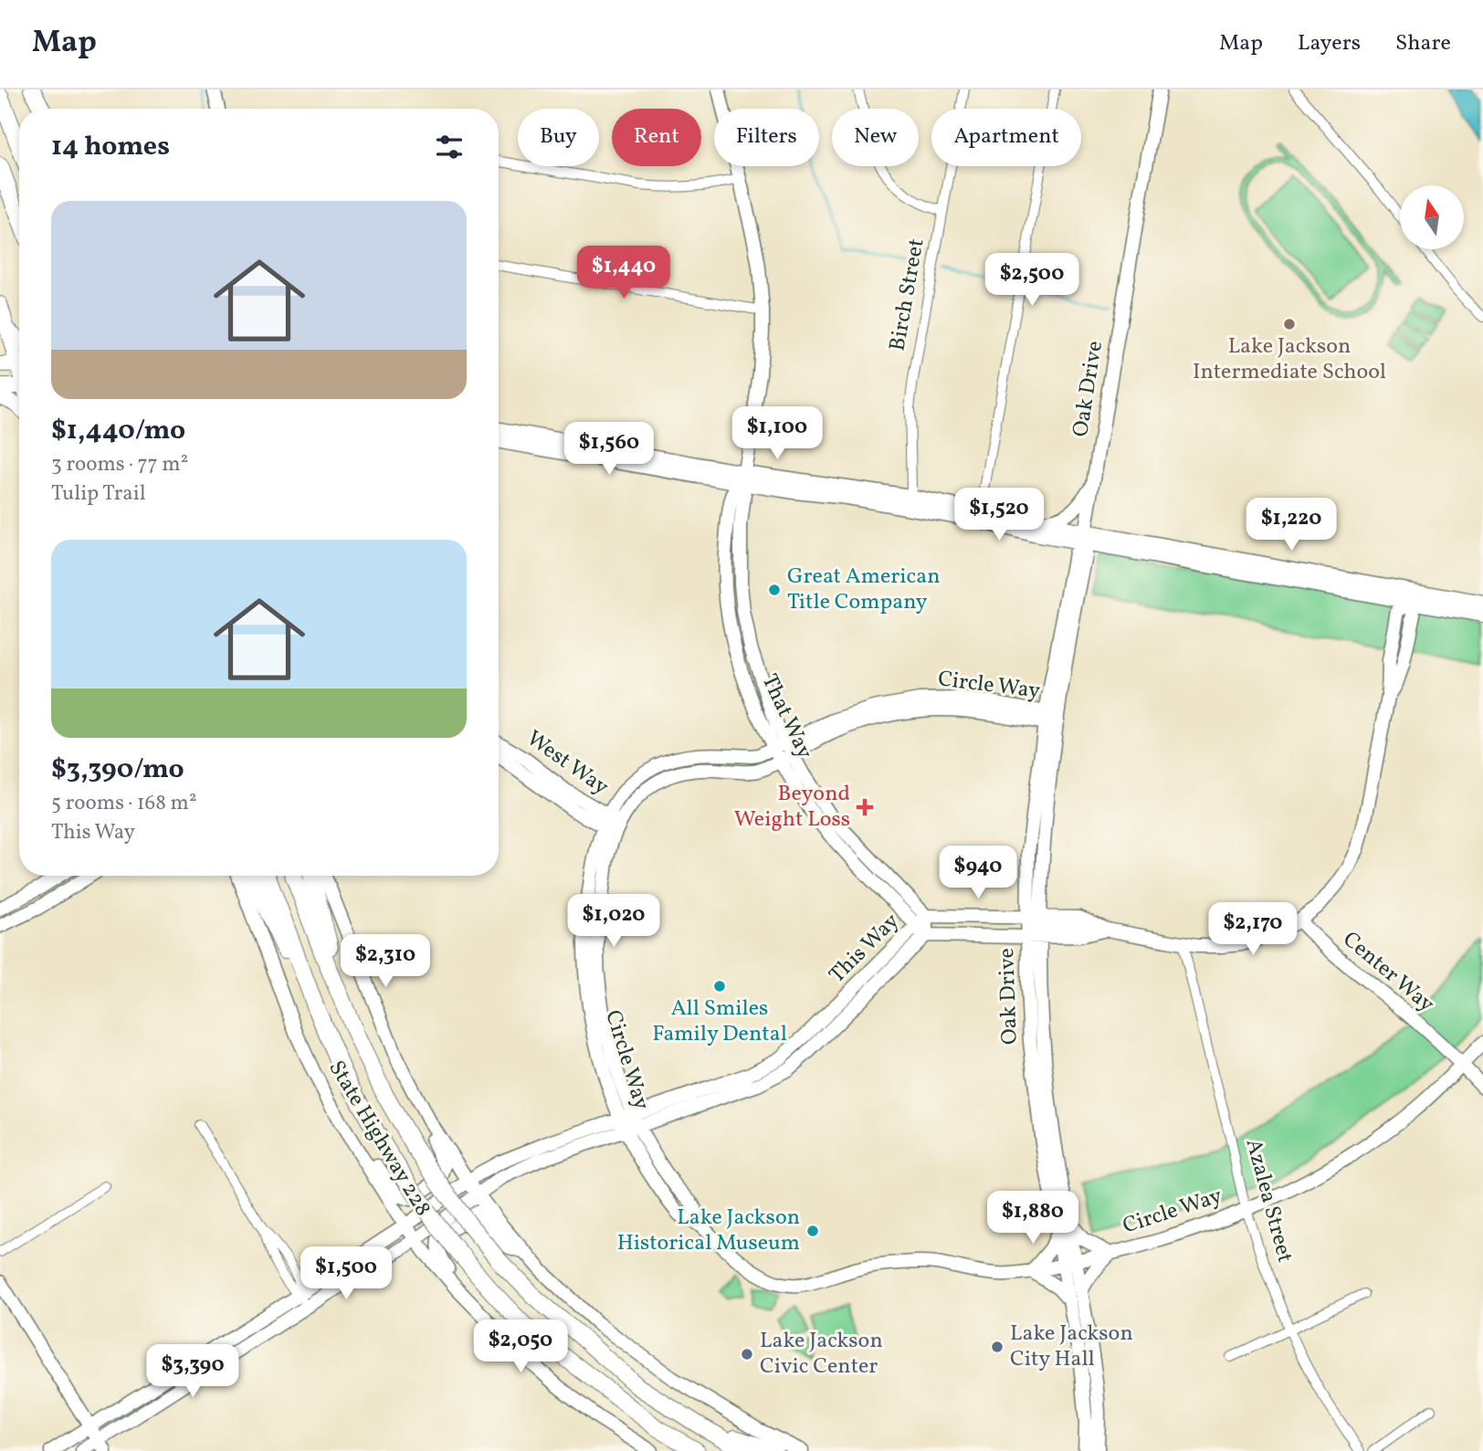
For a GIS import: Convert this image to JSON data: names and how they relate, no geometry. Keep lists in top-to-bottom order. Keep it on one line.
{"streets":{"main road":["Oak Drive","Circle Way","That Way","West Way","This Way","Center Way","State Highway 228"],"street":["Birch Street","Azalea Street"]},"crossings":[["Oak Drive","Circle Way"],["Circle Way","That Way"],["Circle Way","West Way"],["Circle Way","This Way"],["Circle Way","Center Way"],["Circle Way","Azalea Street"],["That Way","This Way"],["This Way","State Highway 228"]],"places":{"other":["Lake Jackson Intermediate School","Great American Title Company","All Smiles Family Dental","Lake Jackson Historical Museum","Lake Jackson City Hall","Lake Jackson Civic Center"],"health":["Beyond Weight Loss"]},"north":"top","page":{"header":"Map","nav":["Map","Layers","Share"],"chip":["Buy","Rent","Filters","New","Apartment"],"heading":"14 homes","list":[{"name":"$1,440/mo","note":"3 rooms · 77 m² · Tulip Trail"},{"name":"$3,390/mo","note":"5 rooms · 168 m² · This Way"}],"price":["$1,440","$2,500","$1,100","$1,560","$1,520","$1,220","$940","$1,020","$2,170","$2,310","$1,880","$1,500","$2,050","$3,390"]}}
